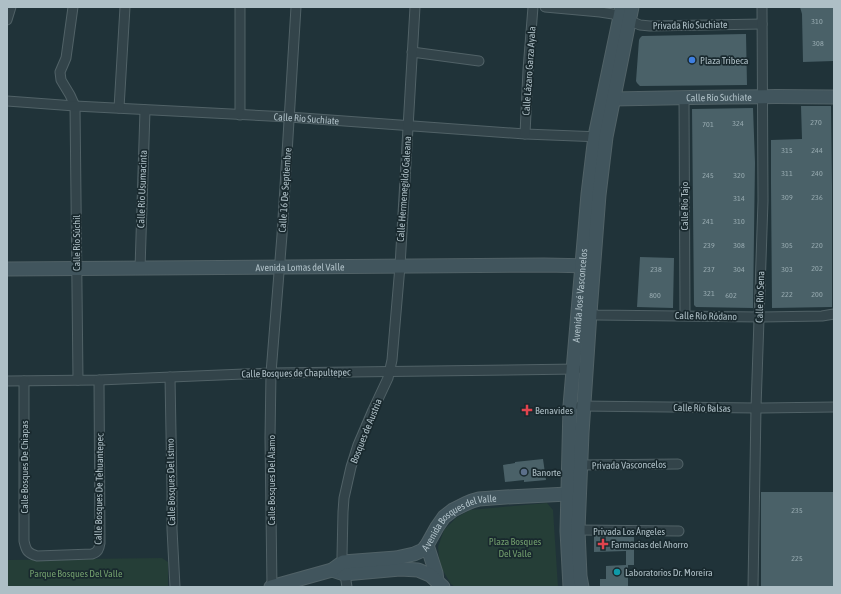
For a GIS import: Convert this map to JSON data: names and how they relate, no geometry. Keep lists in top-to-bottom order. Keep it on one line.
{"streets":{"street":["Privada Río Suchiate","Calle Lázaro Garza Ayala","Calle Río Suchiate","Calle Río Usumacinta","Calle Hermenegildo Galeana","Calle 16 De Septiembre","Calle Río Tajo","Calle Río Súchil","Avenida Lomas del Valle","Avenida José Vasconcelos","Calle Río Sena","Calle Río Ródano","Calle Bosques de Chapultepec","Calle Río Balsas","Bosques de Austria","Privada Vasconcelos","Calle Bosques De Chiapas","Calle Bosques Del Álamo","Calle Bosques Del Istmo","Calle Bosques De Tehuantepec","Avenida Bosques del Valle","Privada Los Ángeles"]},"crossings":[["Privada Río Suchiate","Avenida José Vasconcelos"],["Privada Río Suchiate","Calle Río Sena"],["Calle Lázaro Garza Ayala","Calle Río Suchiate"],["Calle Río Suchiate","Calle Río Usumacinta"],["Calle Río Suchiate","Calle Hermenegildo Galeana"],["Calle Río Suchiate","Calle 16 De Septiembre"],["Calle Río Suchiate","Calle Río Tajo"],["Calle Río Suchiate","Calle Río Súchil"],["Calle Río Suchiate","Avenida José Vasconcelos"],["Calle Río Suchiate","Calle Río Sena"],["Calle Río Usumacinta","Avenida Lomas del Valle"],["Calle Hermenegildo Galeana","Avenida Lomas del Valle"],["Calle Hermenegildo Galeana","Calle Bosques de Chapultepec"],["Calle Hermenegildo Galeana","Bosques de Austria"],["Calle 16 De Septiembre","Avenida Lomas del Valle"],["Calle 16 De Septiembre","Calle Bosques de Chapultepec"],["Calle 16 De Septiembre","Calle Bosques Del Álamo"],["Calle Río Tajo","Calle Río Ródano"],["Calle Río Súchil","Avenida Lomas del Valle"],["Calle Río Súchil","Calle Bosques de Chapultepec"],["Avenida Lomas del Valle","Avenida José Vasconcelos"],["Avenida José Vasconcelos","Calle Río Ródano"],["Avenida José Vasconcelos","Calle Bosques de Chapultepec"],["Avenida José Vasconcelos","Calle Río Balsas"],["Avenida José Vasconcelos","Privada Vasconcelos"],["Avenida José Vasconcelos","Avenida Bosques del Valle"],["Avenida José Vasconcelos","Privada Los Ángeles"],["Calle Río Sena","Calle Río Ródano"],["Calle Río Sena","Calle Río Balsas"],["Calle Bosques de Chapultepec","Bosques de Austria"],["Calle Bosques de Chapultepec","Calle Bosques De Chiapas"],["Calle Bosques de Chapultepec","Calle Bosques Del Álamo"],["Calle Bosques de Chapultepec","Calle Bosques Del Istmo"],["Calle Bosques de Chapultepec","Calle Bosques De Tehuantepec"],["Bosques de Austria","Avenida Bosques del Valle"],["Calle Bosques De Chiapas","Calle Bosques De Tehuantepec"],["Calle Bosques Del Álamo","Avenida Bosques del Valle"]],"parks":["Plaza Bosques Del Valle","Parque Bosques Del Valle"],"places":{"other":["Plaza Tribeca","Banorte","Laboratorios Dr. Moreira"],"health":["Benavides","Farmacias del Ahorro"]},"house_numbers":["310","308","270","324","701","315","244","311","240","245","320","309","236","314","241","310","239","308","305","220","202","238","237","304","303","321","222","200","800","602","235","225"]}
